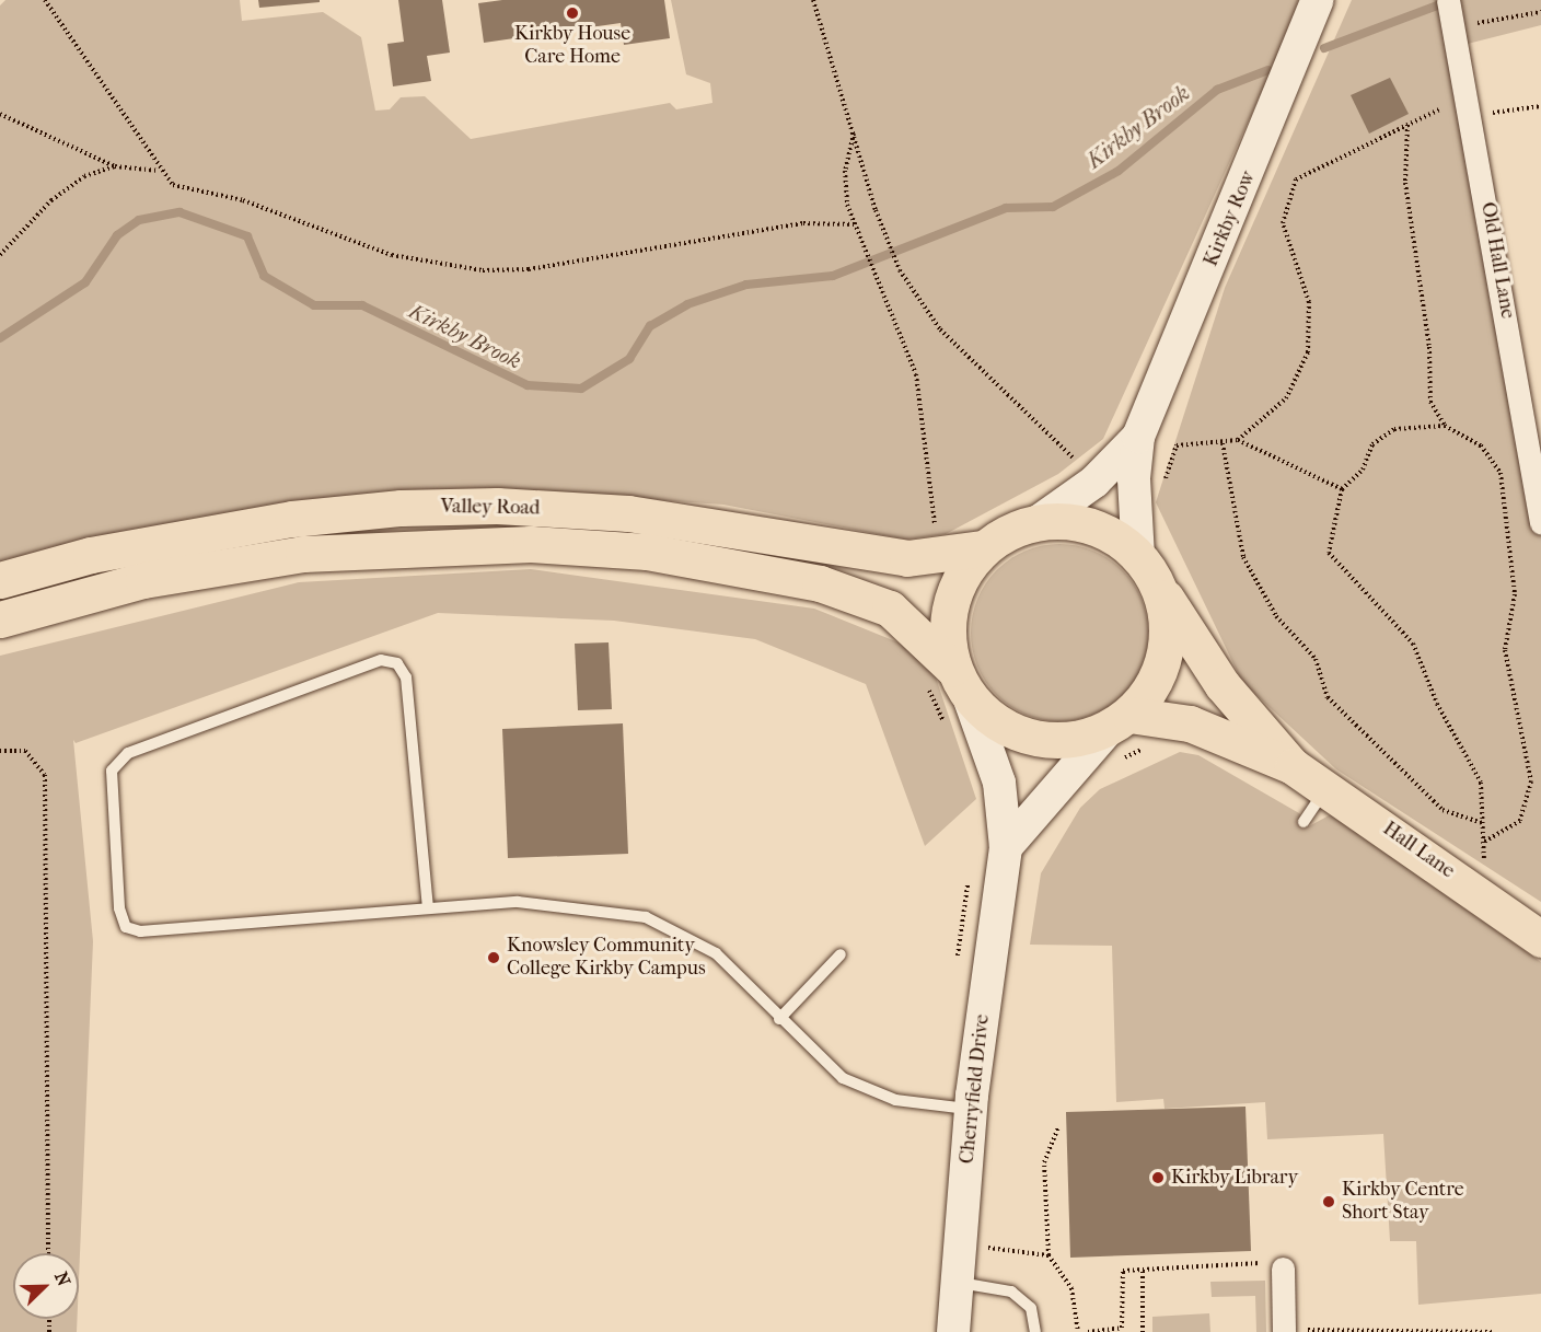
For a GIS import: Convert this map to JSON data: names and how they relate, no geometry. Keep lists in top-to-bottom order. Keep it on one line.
{"streets":{"main road":["Valley Road","Hall Lane"],"street":["Kirkby Row","Old Hall Lane","Cherryfield Drive"]},"crossings":[["Kirkby Row","Hall Lane"],["Hall Lane","Cherryfield Drive"]],"water":["Kirkby Brook"],"places":["Kirkby House Care Home","Knowsley Community College Kirkby Campus","Kirkby Library","Kirkby Centre Short Stay"],"north":"top right"}
